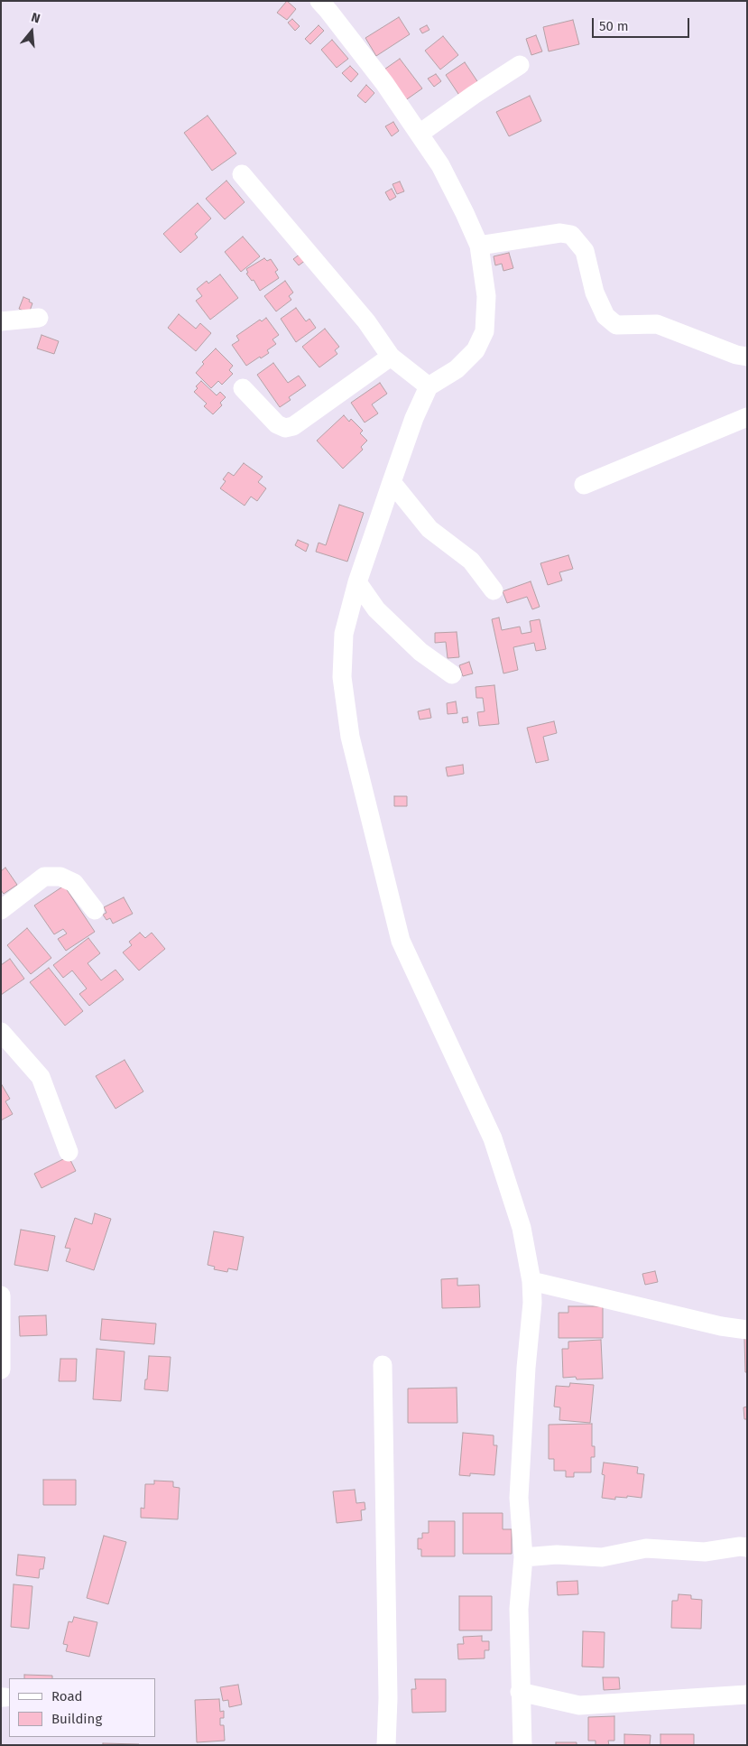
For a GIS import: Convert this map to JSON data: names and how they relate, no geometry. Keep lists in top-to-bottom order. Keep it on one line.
{"legend":["Road","Building"],"scale_bar":"50 m","north":"top"}
